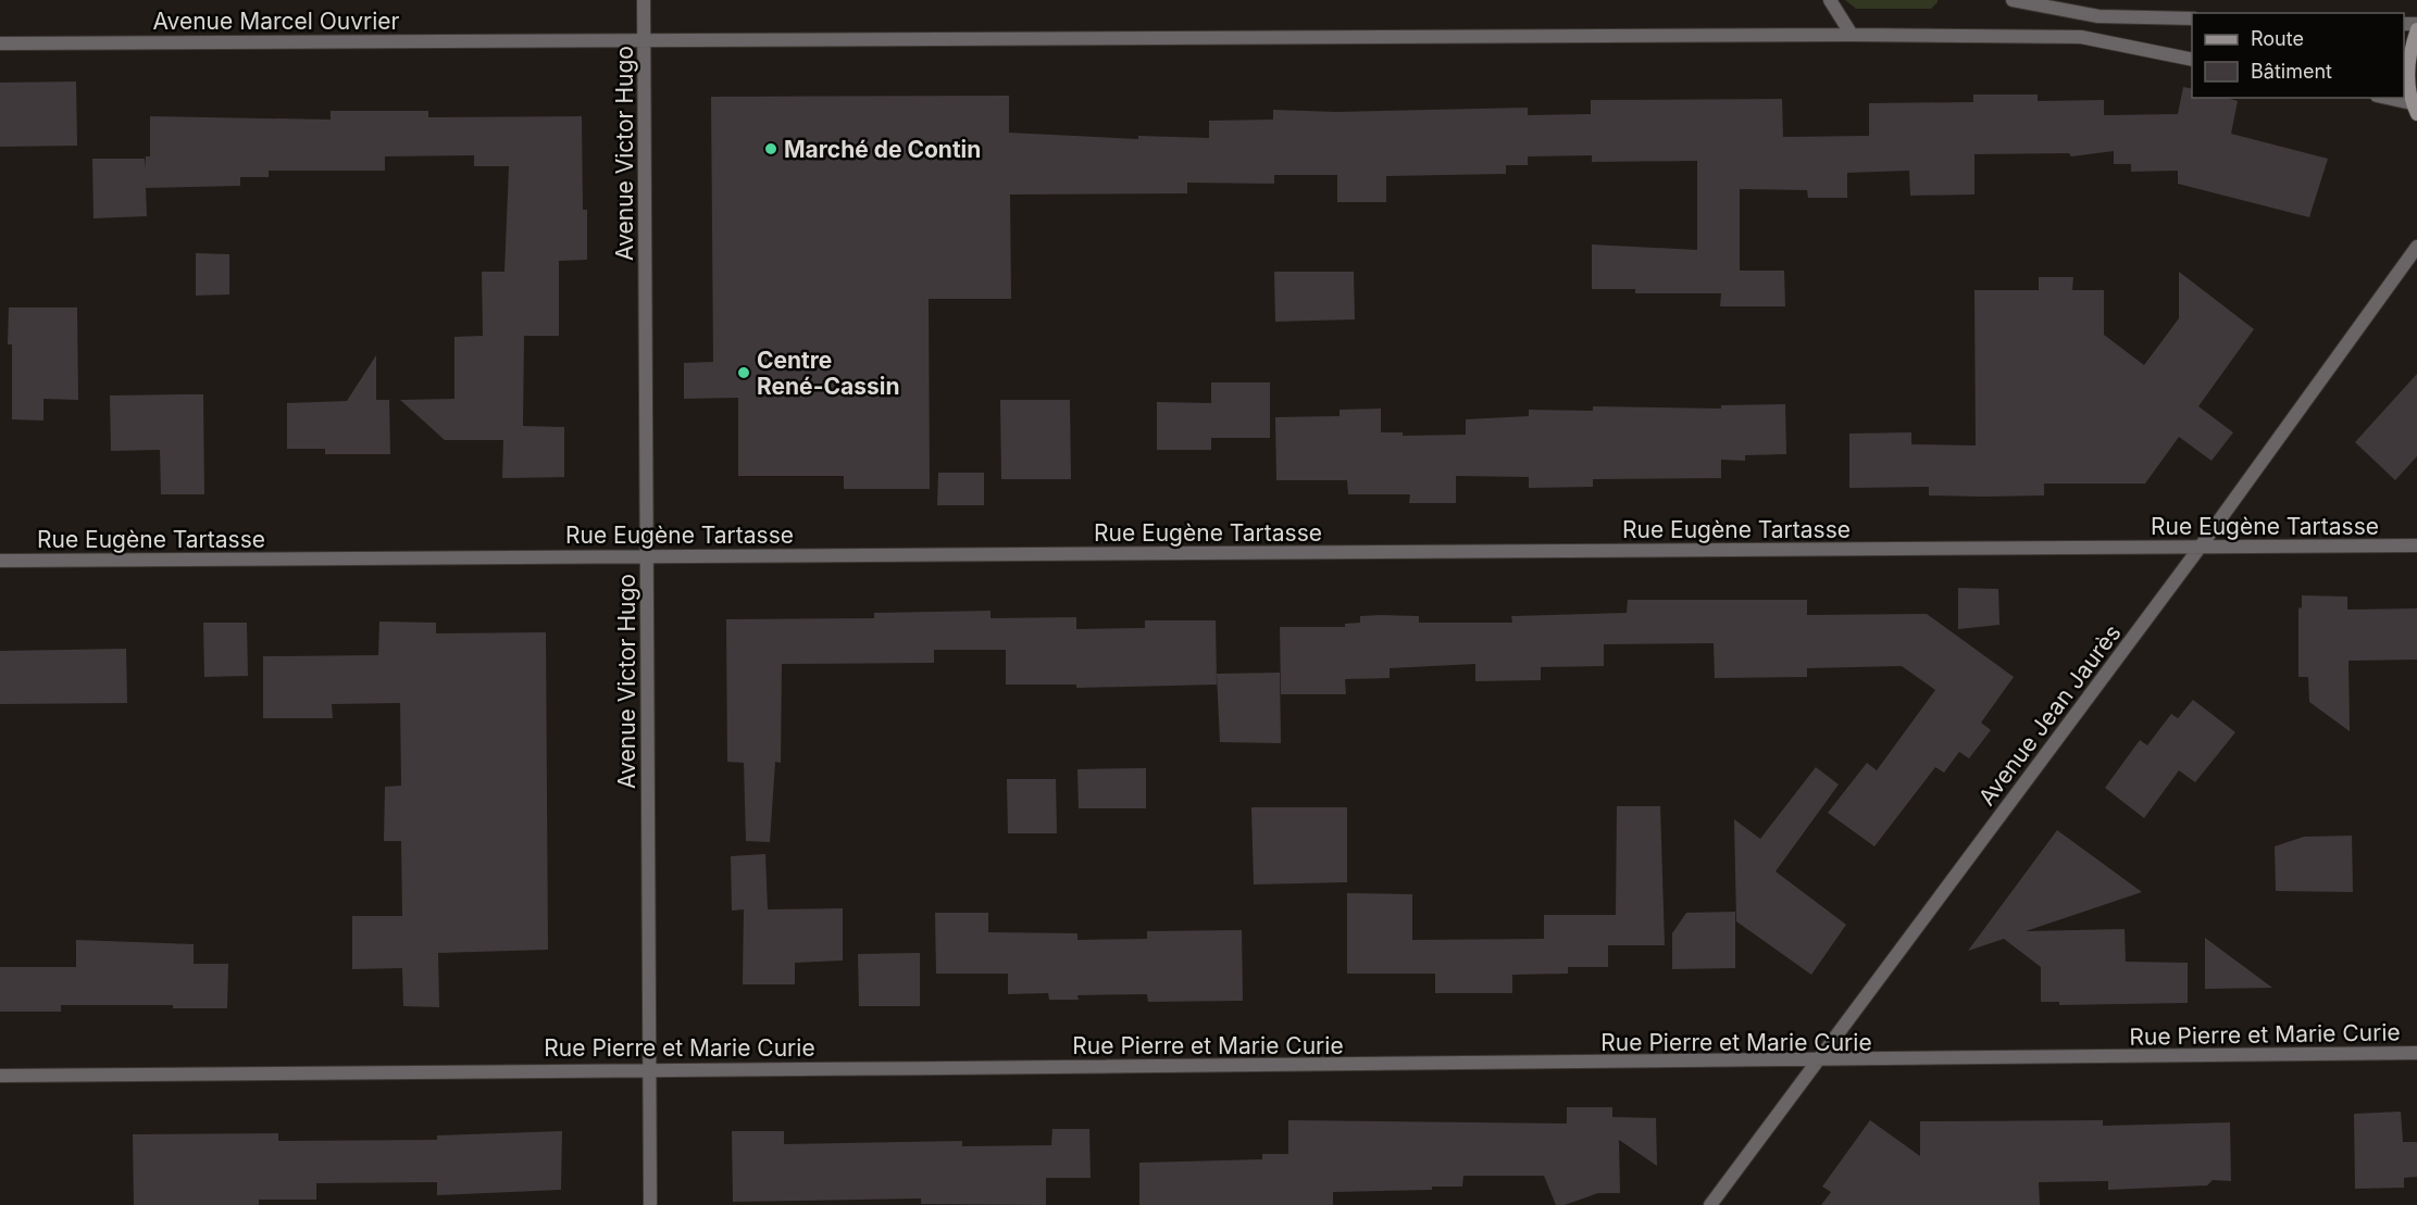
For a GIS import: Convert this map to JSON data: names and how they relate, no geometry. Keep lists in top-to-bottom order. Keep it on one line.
{"streets":{"street":["Avenue Marcel Ouvrier","Avenue Victor Hugo","Rue Eugène Tartasse","Avenue Jean Jaurès","Rue Pierre et Marie Curie"]},"crossings":[["Avenue Marcel Ouvrier","Avenue Victor Hugo"],["Avenue Victor Hugo","Rue Eugène Tartasse"],["Avenue Victor Hugo","Rue Pierre et Marie Curie"],["Rue Eugène Tartasse","Avenue Jean Jaurès"],["Avenue Jean Jaurès","Rue Pierre et Marie Curie"]],"places":["Marché de Contin","Centre René-Cassin"],"legend":["Route","Bâtiment"]}
